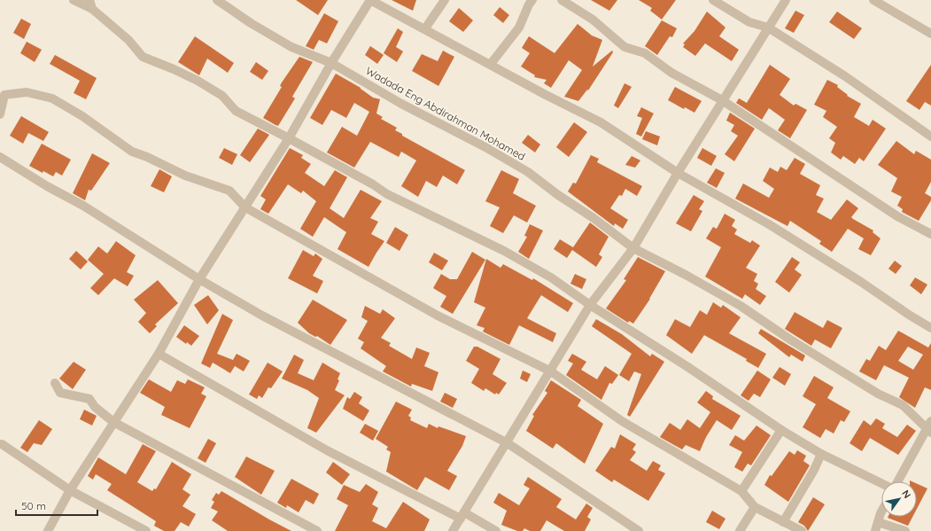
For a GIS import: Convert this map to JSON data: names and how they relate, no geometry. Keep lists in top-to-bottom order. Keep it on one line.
{"streets":{"street":["Wadada Eng Abdirahman Mohamed"]},"scale_bar":"50 m","north":"top right"}
